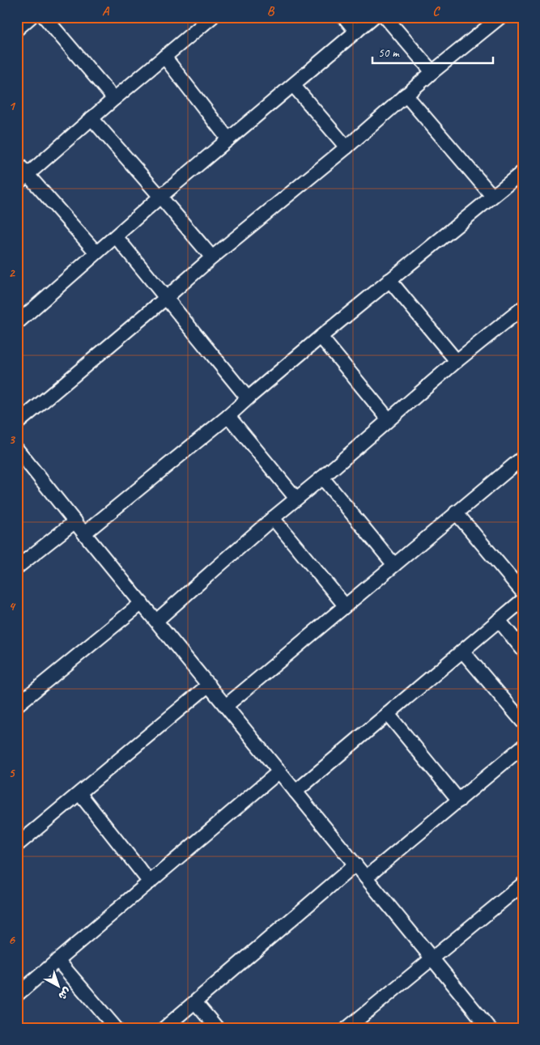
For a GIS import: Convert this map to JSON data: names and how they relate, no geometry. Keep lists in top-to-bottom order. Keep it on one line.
{"scale_bar":"50 m","north":"bottom right","grid":{"columns":["A","B","C"],"rows":["1","2","3","4","5","6"]}}
